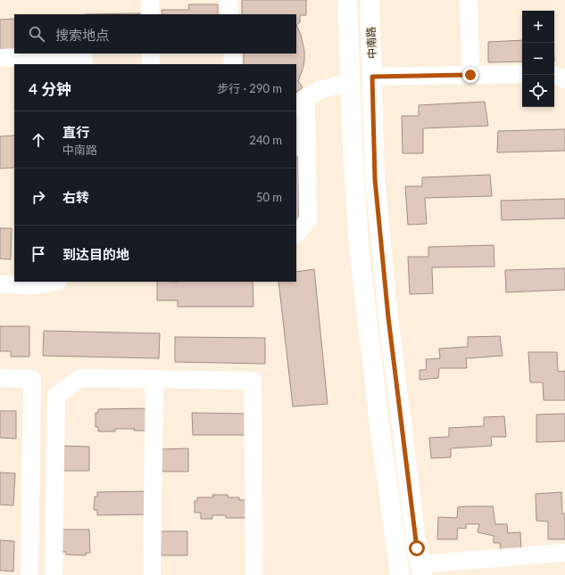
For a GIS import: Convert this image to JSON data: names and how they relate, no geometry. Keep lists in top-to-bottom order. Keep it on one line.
{"streets":{"main road":["中南路"]},"page":{"map_buttons":["+","−"],"search":"搜索地点","heading":["4 分钟","步行 · 290 m"],"list":[["直行","中南路","240 m"],["右转","50 m"],"到达目的地"]}}
